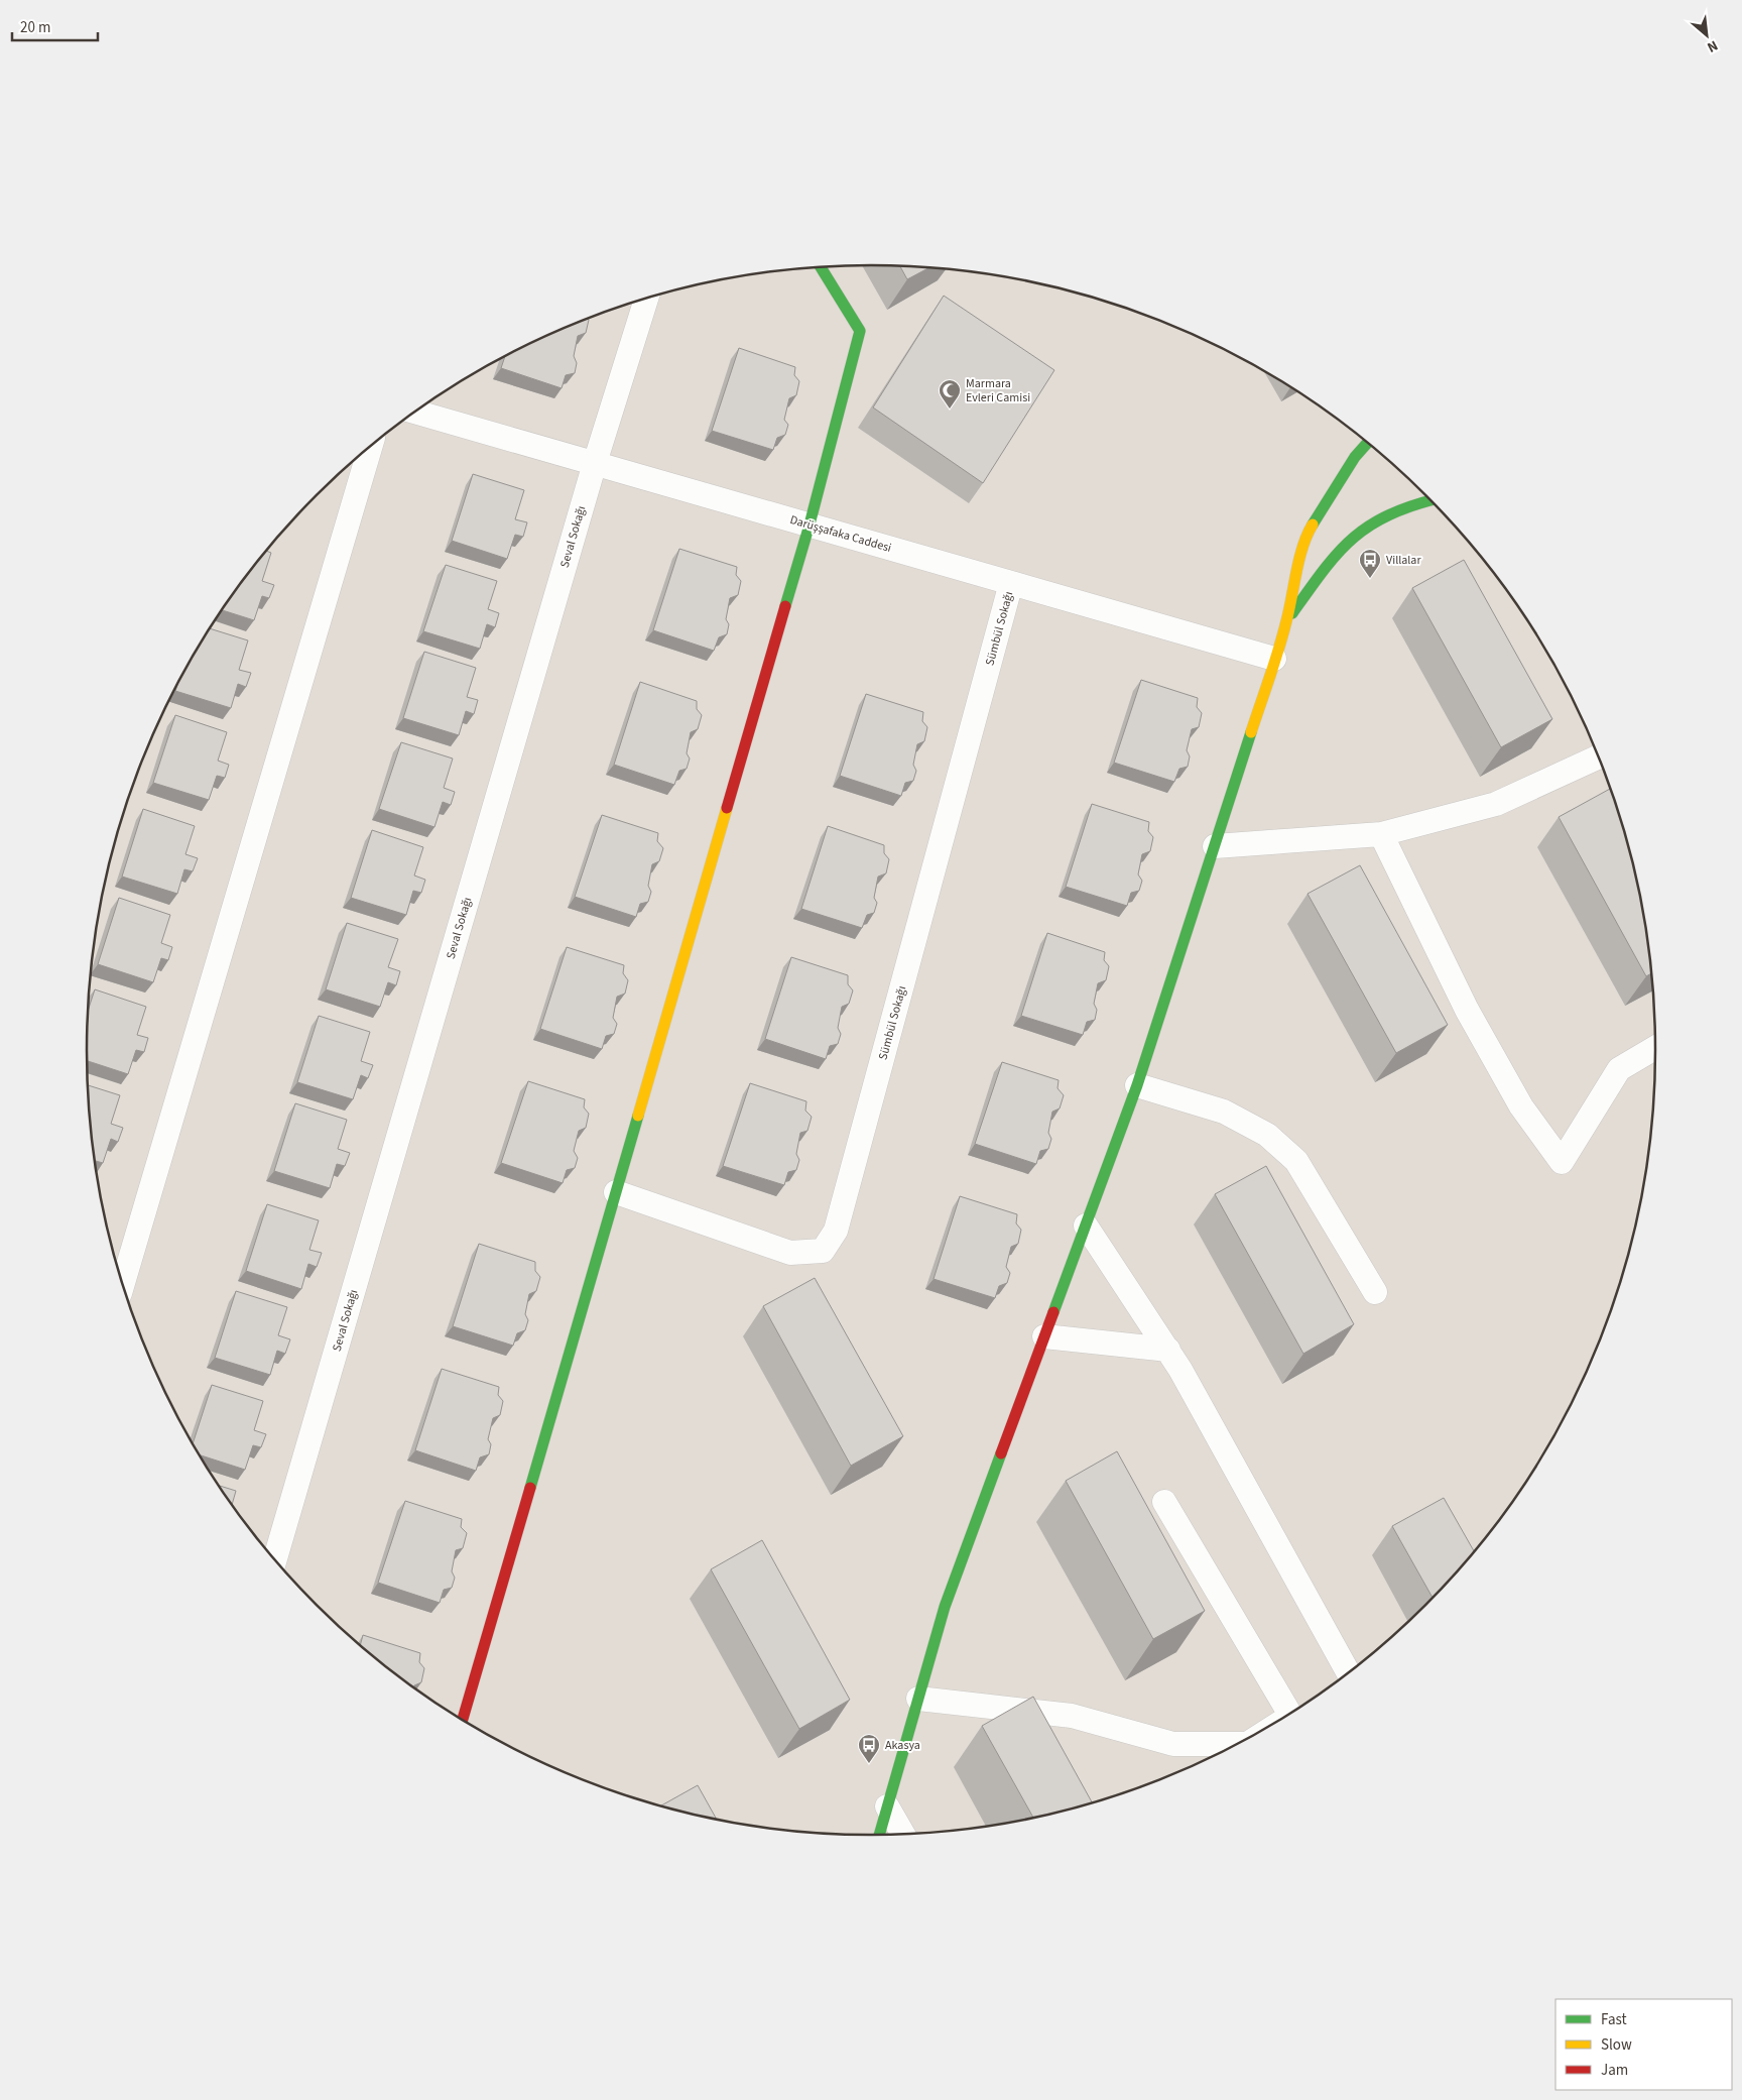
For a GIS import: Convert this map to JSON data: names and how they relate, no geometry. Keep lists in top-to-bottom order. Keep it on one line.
{"streets":{"street":["Darüşşafaka Caddesi","Seval Sokağı","Sümbül Sokağı"]},"crossings":[["Darüşşafaka Caddesi","Seval Sokağı"],["Darüşşafaka Caddesi","Sümbül Sokağı"]],"places":{"mosque":["Marmara Evleri Camisi"],"bus stop":["Villalar","Akasya"]},"legend":["Fast","Slow","Jam"],"scale_bar":"20 m","north":"bottom right"}
